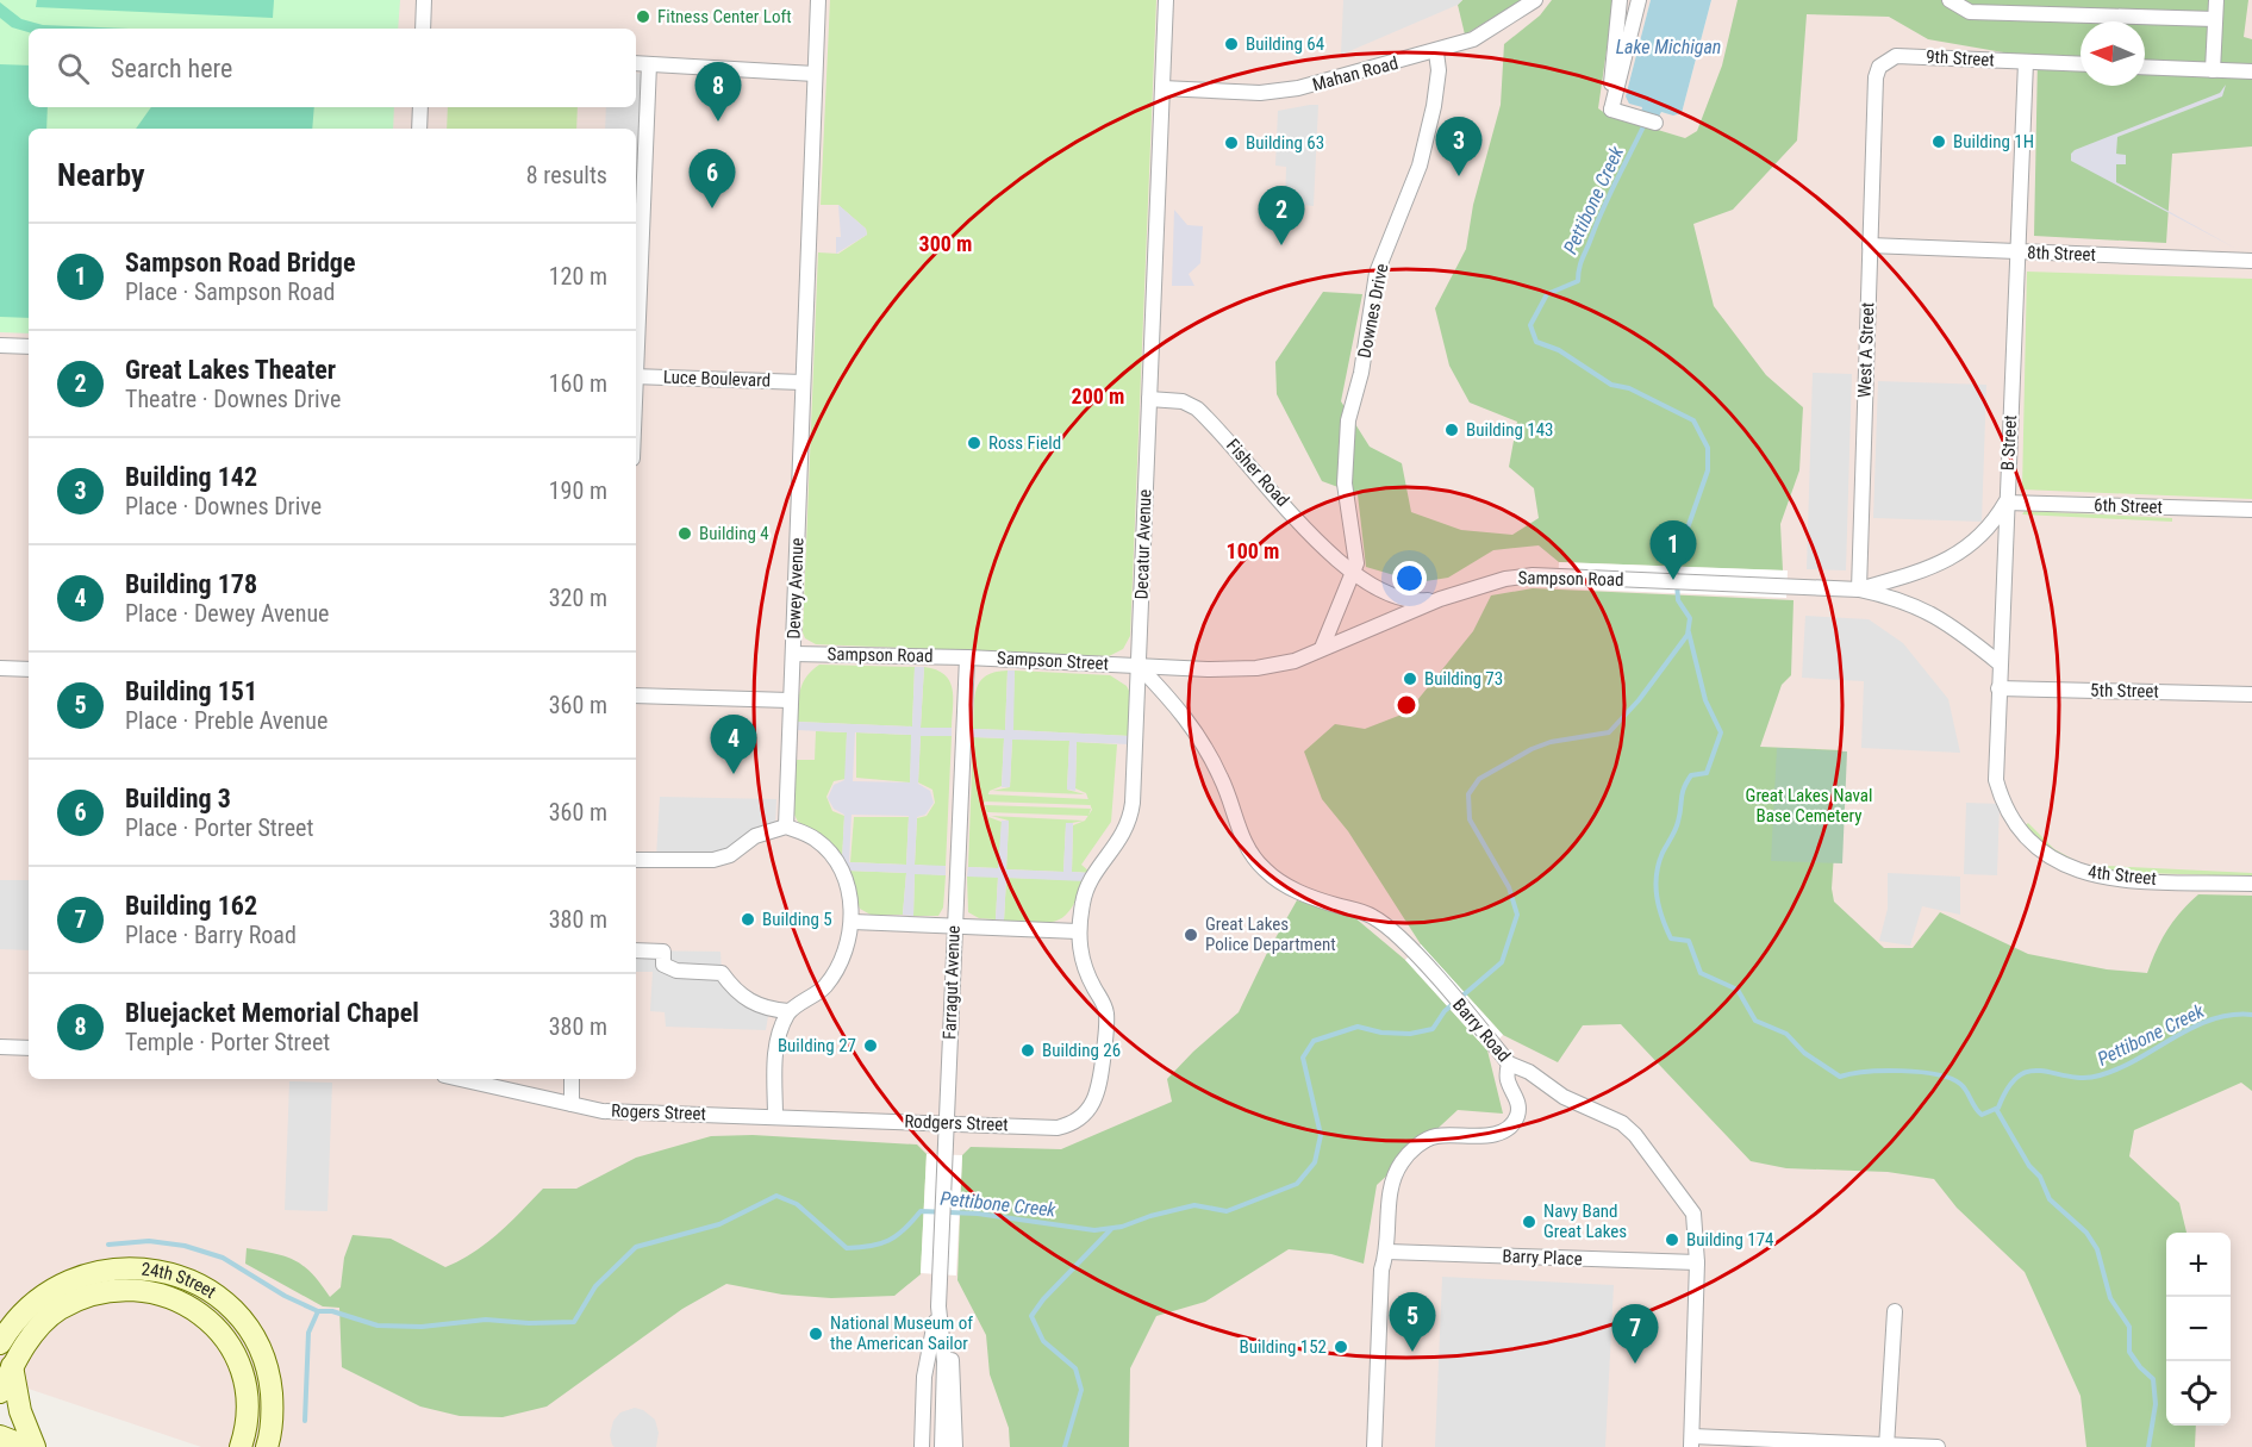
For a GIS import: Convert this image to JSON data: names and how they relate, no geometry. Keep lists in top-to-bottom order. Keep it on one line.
{"streets":{"street":["9th Street","Mahan Road","8th Street","Downes Drive","West A Street","Luce Boulevard","B Street","Fisher Road","6th Street","Decatur Avenue","Sampson Road","Dewey Avenue","Sampson Street","5th Street","4th Street","Farragut Avenue","Barry Road","Rogers Street","Rodgers Street","Barry Place","24th Street"]},"crossings":[["9th Street","West A Street"],["9th Street","B Street"],["Mahan Road","Downes Drive"],["Mahan Road","Decatur Avenue"],["8th Street","West A Street"],["8th Street","B Street"],["Downes Drive","Fisher Road"],["Downes Drive","Sampson Road"],["West A Street","Sampson Road"],["Luce Boulevard","Dewey Avenue"],["B Street","6th Street"],["B Street","Sampson Road"],["B Street","5th Street"],["B Street","4th Street"],["Fisher Road","Decatur Avenue"],["Fisher Road","Sampson Road"],["Decatur Avenue","Sampson Road"],["Decatur Avenue","Sampson Street"],["Decatur Avenue","Barry Road"],["Decatur Avenue","Rodgers Street"],["Sampson Road","Dewey Avenue"],["Sampson Road","Sampson Street"],["Sampson Road","Farragut Avenue"],["Sampson Road","Barry Road"],["Sampson Street","Farragut Avenue"],["Sampson Street","Barry Road"],["Farragut Avenue","Rodgers Street"],["Barry Road","Barry Place"],["Rogers Street","Rodgers Street"]],"water":["Lake Michigan","Pettibone Creek"],"parks":["Great Lakes Naval Base Cemetery"],"places":["Fitness Center Loft","Building 64","Building 1H","Building 63","Building 143","Ross Field","Building 4","Building 73","Building 5","Great Lakes Police Department","Building 27","Building 26","Navy Band Great Lakes","Building 174","National Museum of the American Sailor","Building 152"],"north":"left","page":{"search":"Search here","pins":["8","3","6","2","1","4","5","7"],"heading":["Nearby","8 results"],"list":[{"mark":"1","name":"Sampson Road Bridge","note":"Place · Sampson Road","value":"120 m"},{"mark":"2","name":"Great Lakes Theater","note":"Theatre · Downes Drive","value":"160 m"},{"mark":"3","name":"Building 142","note":"Place · Downes Drive","value":"190 m"},{"mark":"4","name":"Building 178","note":"Place · Dewey Avenue","value":"320 m"},{"mark":"5","name":"Building 151","note":"Place · Preble Avenue","value":"360 m"},{"mark":"6","name":"Building 3","note":"Place · Porter Street","value":"360 m"},{"mark":"7","name":"Building 162","note":"Place · Barry Road","value":"380 m"},{"mark":"8","name":"Bluejacket Memorial Chapel","note":"Temple · Porter Street","value":"380 m"}],"map_buttons":["+","−"]},"rings":["300 m","200 m","100 m"]}
